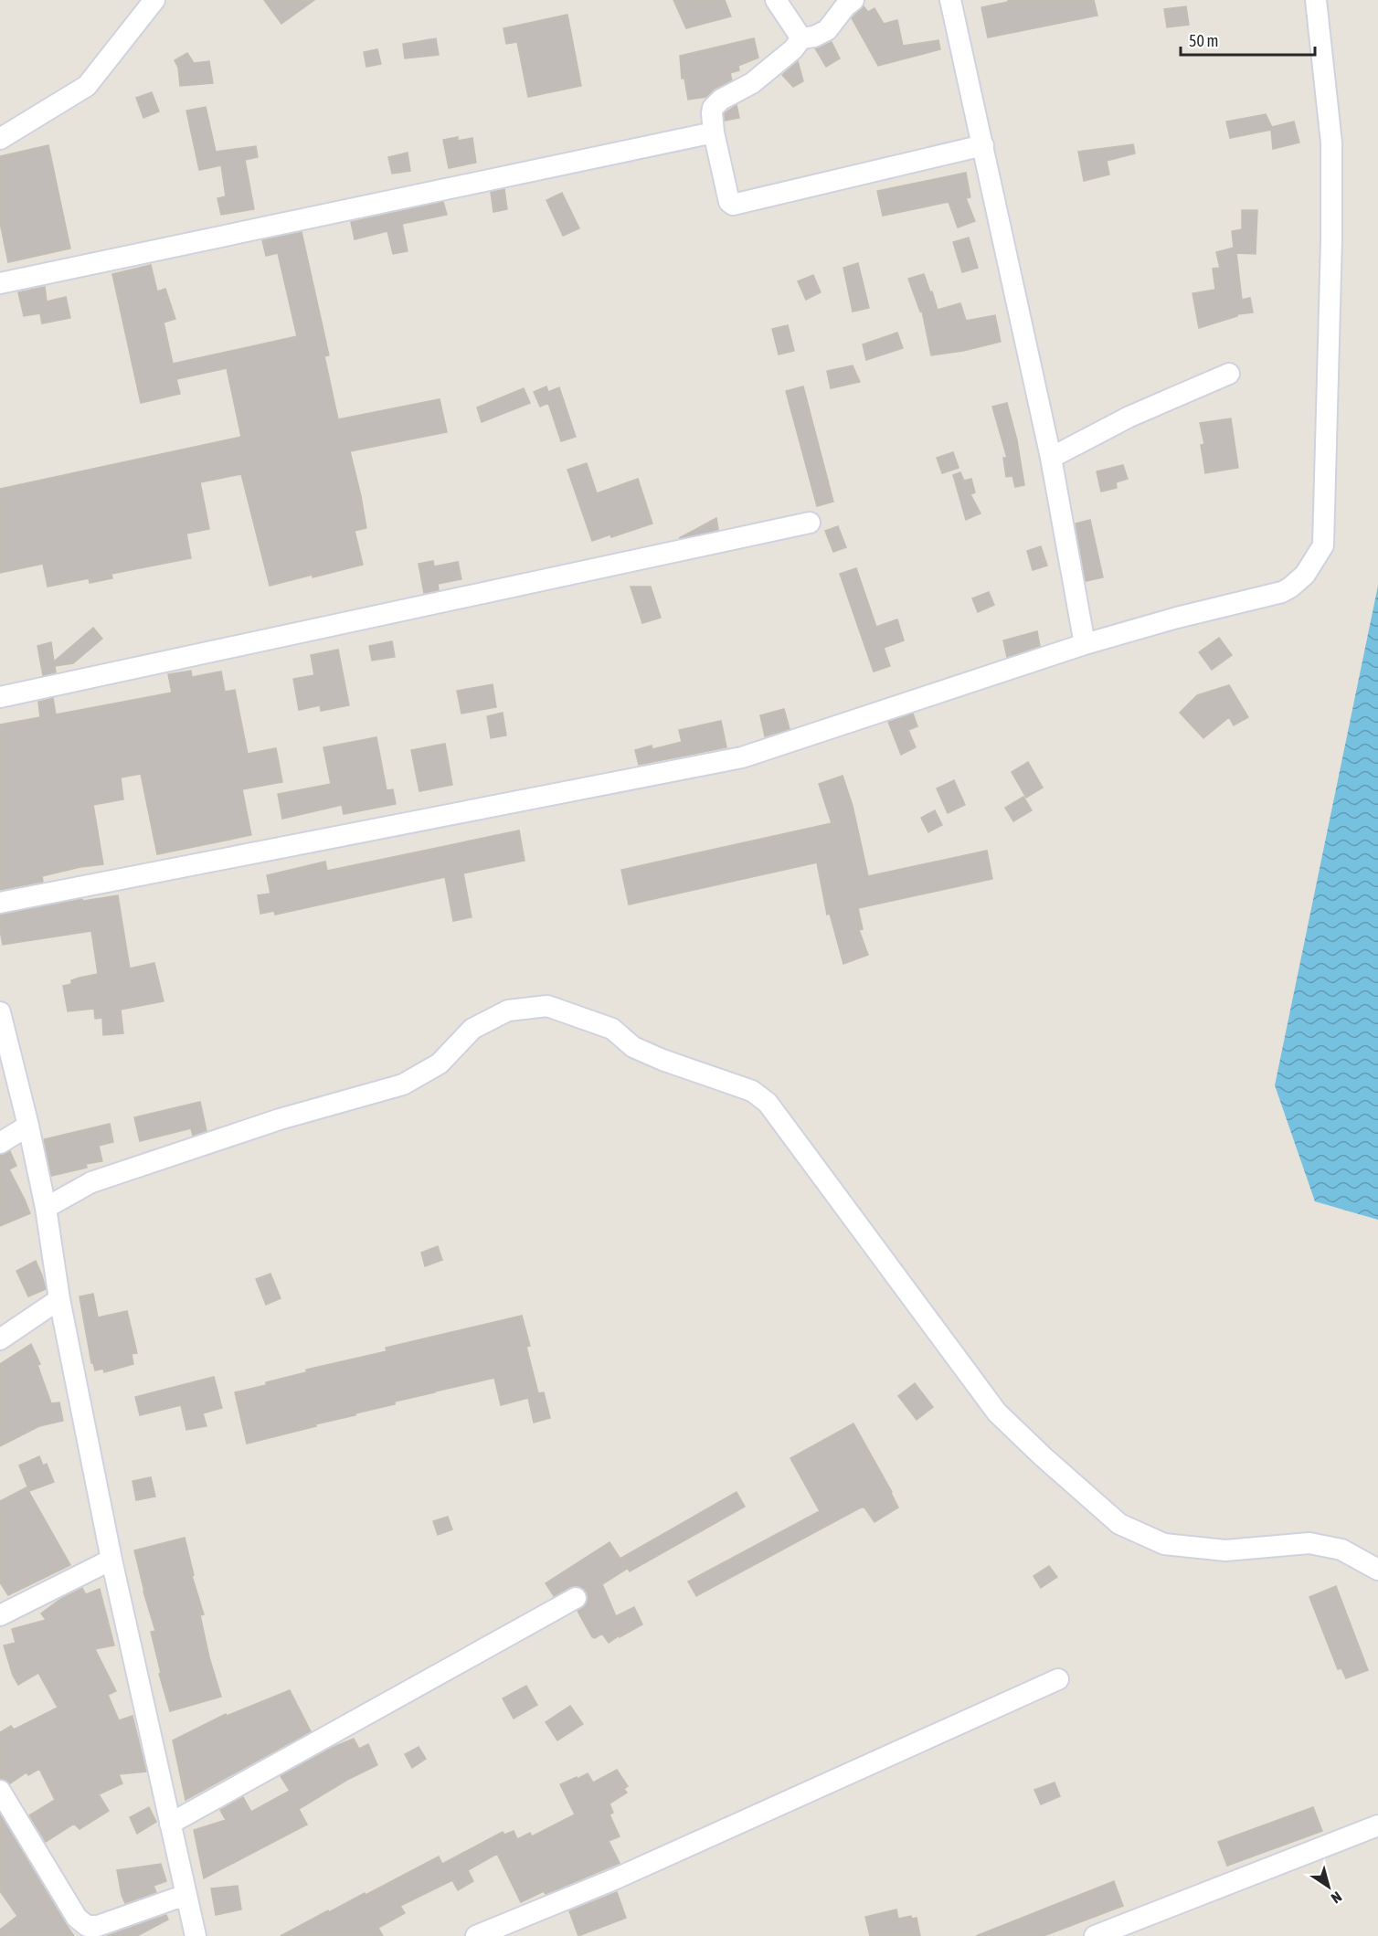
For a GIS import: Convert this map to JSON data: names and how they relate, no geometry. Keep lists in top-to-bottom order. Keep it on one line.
{"scale_bar":"50 m","north":"bottom right"}
